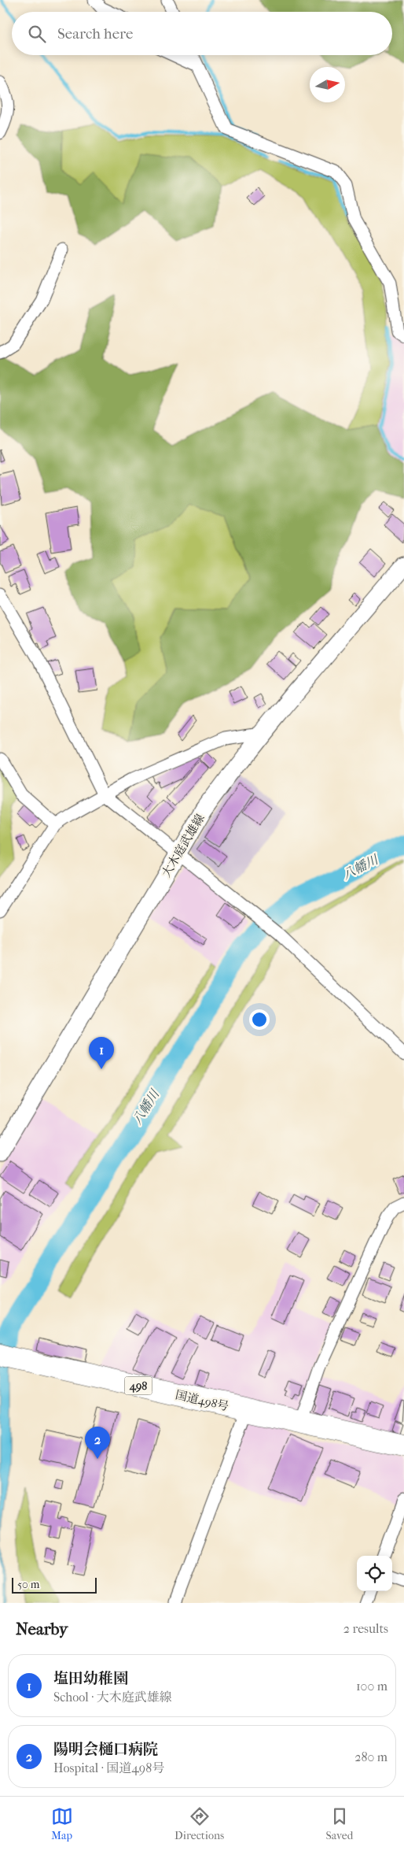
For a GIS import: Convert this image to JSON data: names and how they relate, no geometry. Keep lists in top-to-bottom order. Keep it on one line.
{"streets":{"highway":["498","国道498号"],"main road":["大木庭武雄線"]},"water":["八幡川"],"scale_bar":"50 m","north":"right","page":{"search":"Search here","pins":["1","2"],"scale":"50 m","heading":["Nearby","2 results"],"list":[{"mark":"1","name":"塩田幼稚園","note":"School · 大木庭武雄線","value":"100 m"},{"mark":"2","name":"陽明会樋口病院","note":"Hospital · 国道498号","value":"280 m"}],"nav":["Map","Directions","Saved"]}}
